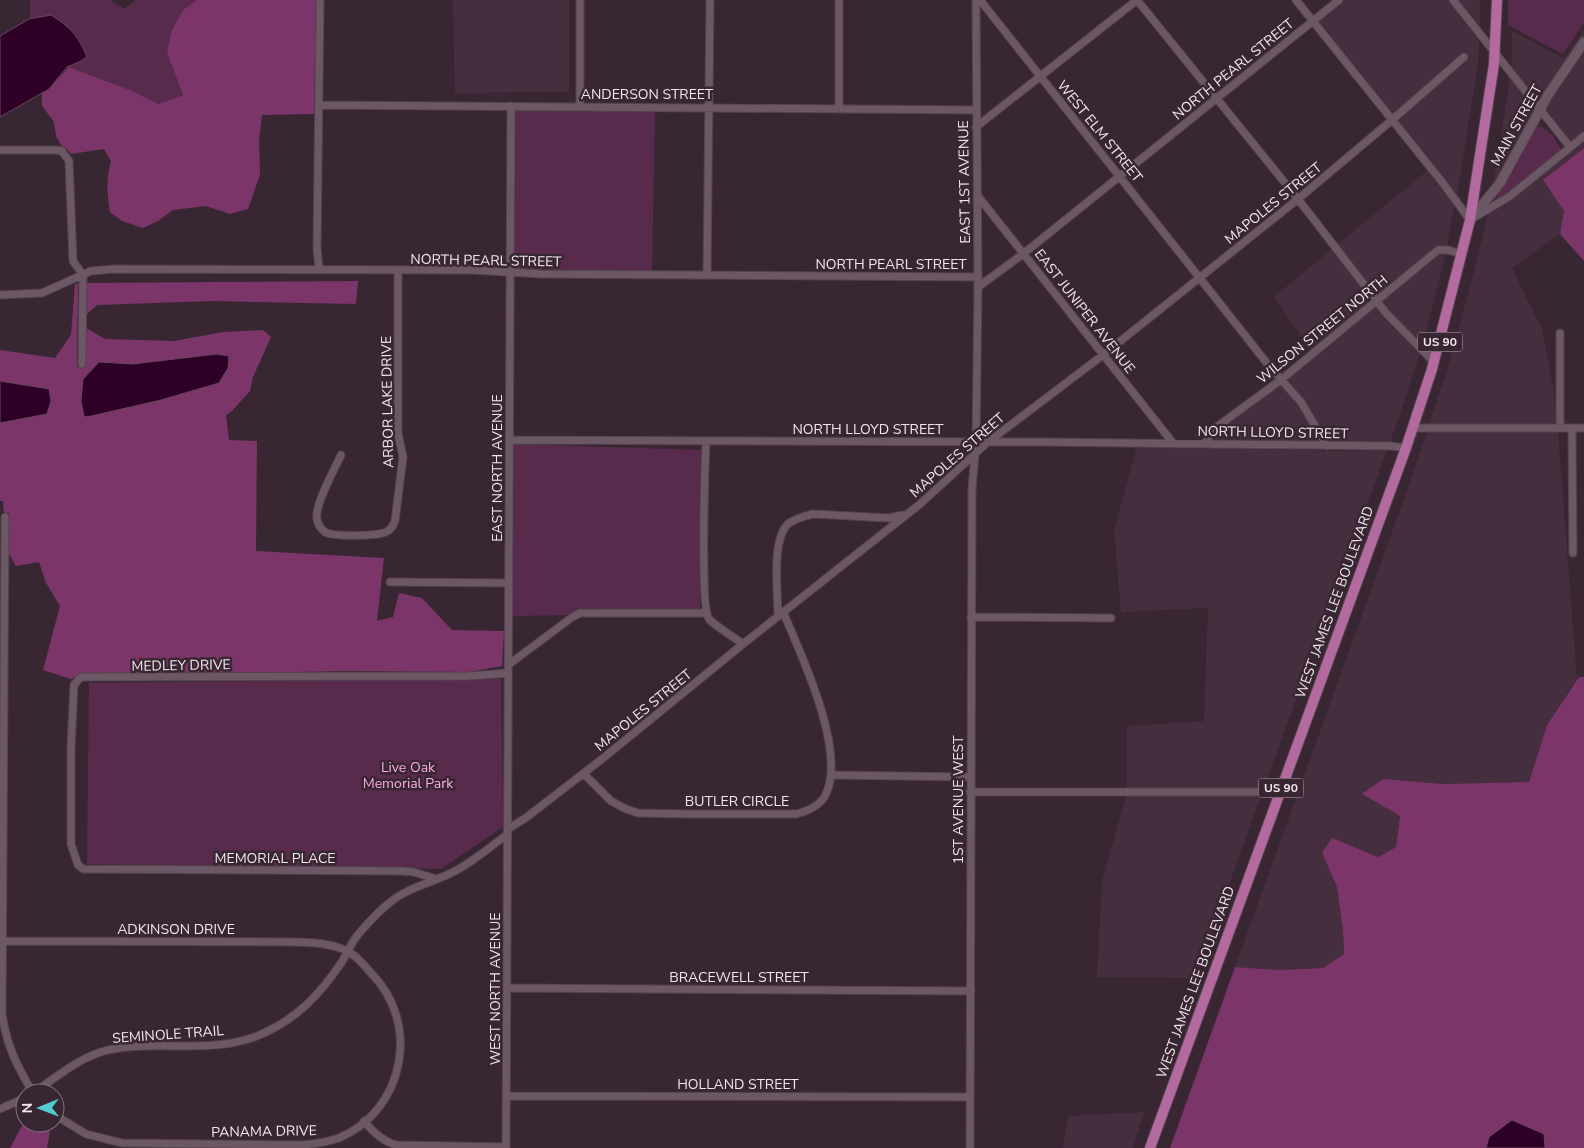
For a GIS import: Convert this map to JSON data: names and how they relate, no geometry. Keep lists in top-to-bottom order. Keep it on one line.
{"streets":{"main road":["US 90","WEST JAMES LEE BOULEVARD"],"street":["NORTH PEARL STREET","ANDERSON STREET","MAIN STREET","WEST ELM STREET","EAST 1ST AVENUE","MAPOLES STREET","EAST JUNIPER AVENUE","WILSON STREET NORTH","ARBOR LAKE DRIVE","NORTH LLOYD STREET","EAST NORTH AVENUE","MEDLEY DRIVE","1ST AVENUE WEST","BUTLER CIRCLE","MEMORIAL PLACE","ADKINSON DRIVE","BRACEWELL STREET","WEST NORTH AVENUE","SEMINOLE TRAIL","HOLLAND STREET","PANAMA DRIVE"]},"crossings":[["NORTH PEARL STREET","WEST ELM STREET"],["NORTH PEARL STREET","EAST 1ST AVENUE"],["NORTH PEARL STREET","EAST JUNIPER AVENUE"],["NORTH PEARL STREET","ARBOR LAKE DRIVE"],["NORTH PEARL STREET","EAST NORTH AVENUE"],["ANDERSON STREET","EAST 1ST AVENUE"],["ANDERSON STREET","EAST NORTH AVENUE"],["MAIN STREET","WEST JAMES LEE BOULEVARD"],["WEST ELM STREET","MAPOLES STREET"],["WEST ELM STREET","WILSON STREET NORTH"],["WEST ELM STREET","NORTH LLOYD STREET"],["EAST 1ST AVENUE","MAPOLES STREET"],["EAST 1ST AVENUE","EAST JUNIPER AVENUE"],["EAST 1ST AVENUE","NORTH LLOYD STREET"],["EAST 1ST AVENUE","1ST AVENUE WEST"],["MAPOLES STREET","EAST JUNIPER AVENUE"],["MAPOLES STREET","NORTH LLOYD STREET"],["MAPOLES STREET","EAST NORTH AVENUE"],["MAPOLES STREET","1ST AVENUE WEST"],["MAPOLES STREET","BUTLER CIRCLE"],["MAPOLES STREET","WEST NORTH AVENUE"],["MAPOLES STREET","SEMINOLE TRAIL"],["EAST JUNIPER AVENUE","NORTH LLOYD STREET"],["WILSON STREET NORTH","NORTH LLOYD STREET"],["WILSON STREET NORTH","WEST JAMES LEE BOULEVARD"],["US 90","WEST JAMES LEE BOULEVARD"],["NORTH LLOYD STREET","EAST NORTH AVENUE"],["NORTH LLOYD STREET","WEST JAMES LEE BOULEVARD"],["EAST NORTH AVENUE","MEDLEY DRIVE"],["EAST NORTH AVENUE","WEST NORTH AVENUE"],["EAST NORTH AVENUE","SEMINOLE TRAIL"],["MEDLEY DRIVE","MEMORIAL PLACE"],["1ST AVENUE WEST","BRACEWELL STREET"],["1ST AVENUE WEST","HOLLAND STREET"],["MEMORIAL PLACE","SEMINOLE TRAIL"],["ADKINSON DRIVE","SEMINOLE TRAIL"],["ADKINSON DRIVE","PANAMA DRIVE"],["BRACEWELL STREET","WEST NORTH AVENUE"],["WEST NORTH AVENUE","SEMINOLE TRAIL"],["WEST NORTH AVENUE","HOLLAND STREET"],["SEMINOLE TRAIL","PANAMA DRIVE"]],"parks":["Live Oak Memorial Park"],"north":"left"}
